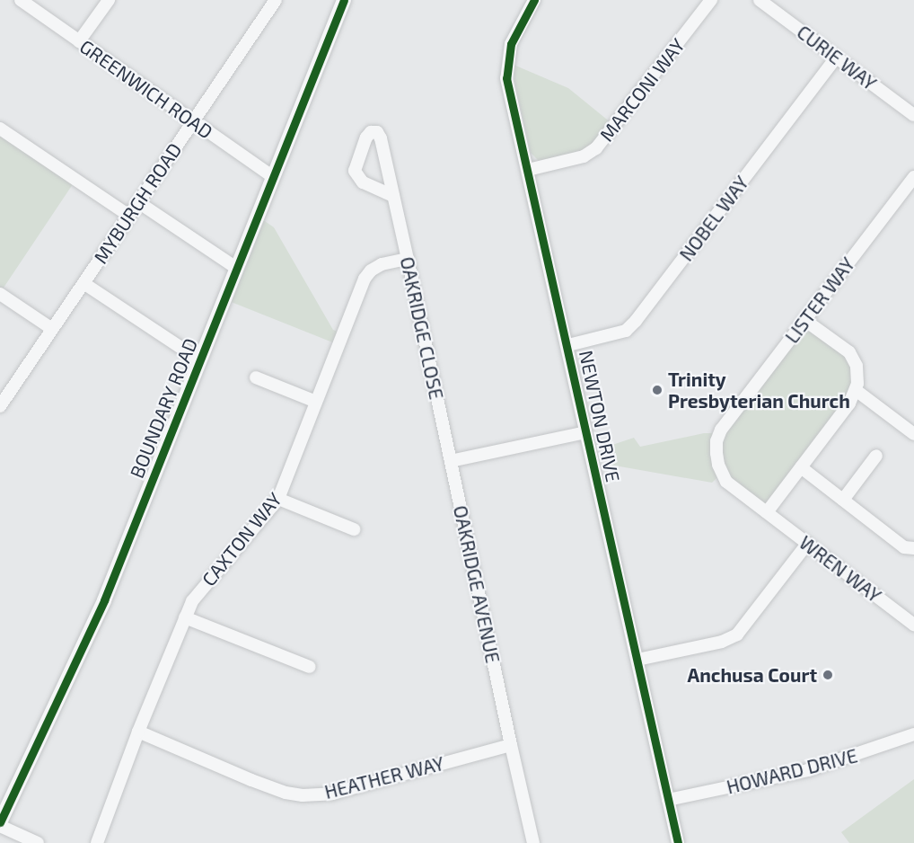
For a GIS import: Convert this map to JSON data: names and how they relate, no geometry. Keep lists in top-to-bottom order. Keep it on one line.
{"streets":{"street":["CURIE WAY","GREENWICH ROAD","MARCONI WAY","MYBURGH ROAD","NOBEL WAY","LISTER WAY","OAKRIDGE CLOSE","BOUNDARY ROAD","NEWTON DRIVE","CAXTON WAY","WREN WAY","OAKRIDGE AVENUE","HOWARD DRIVE","HEATHER WAY"]},"crossings":[["CURIE WAY","NOBEL WAY"],["GREENWICH ROAD","MYBURGH ROAD"],["GREENWICH ROAD","BOUNDARY ROAD"],["MARCONI WAY","NEWTON DRIVE"],["NOBEL WAY","NEWTON DRIVE"],["LISTER WAY","WREN WAY"],["OAKRIDGE CLOSE","CAXTON WAY"],["OAKRIDGE CLOSE","OAKRIDGE AVENUE"],["NEWTON DRIVE","HOWARD DRIVE"],["CAXTON WAY","HEATHER WAY"],["OAKRIDGE AVENUE","HEATHER WAY"]],"places":["Trinity Presbyterian Church","Anchusa Court"]}
